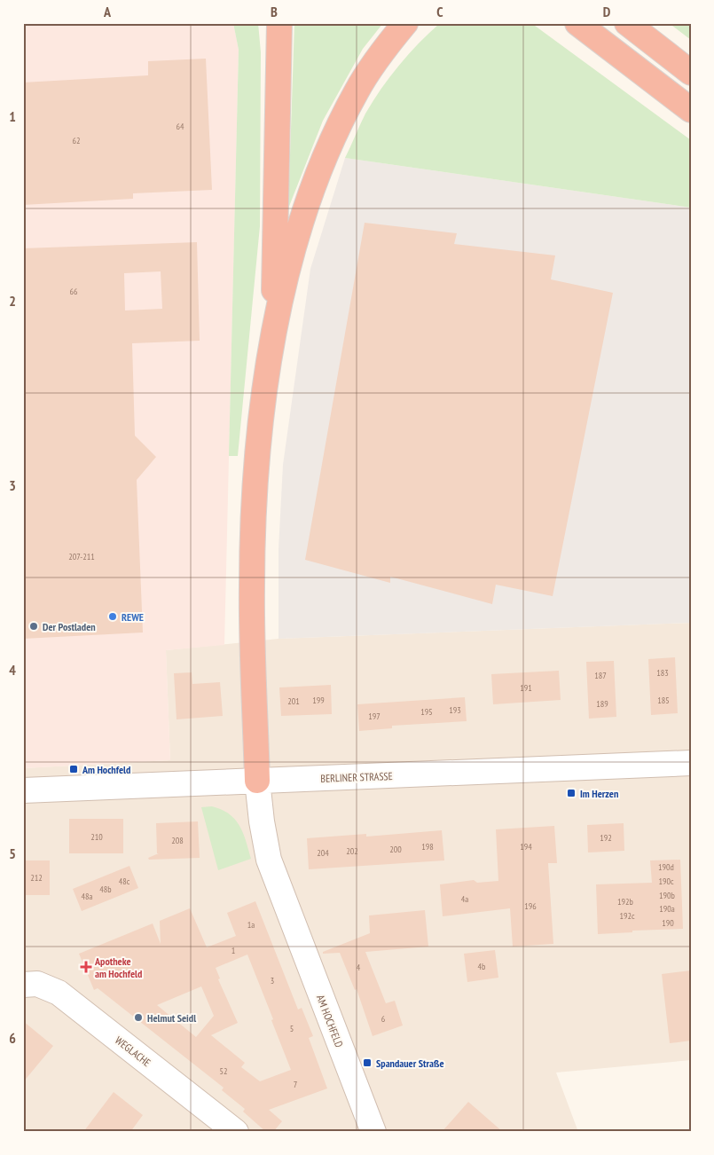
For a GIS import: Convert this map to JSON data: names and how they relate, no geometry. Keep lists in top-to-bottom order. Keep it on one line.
{"streets":{"street":["BERLINER STRASSE","AM HOCHFELD","WEGLACHE"]},"crossings":[["BERLINER STRASSE","AM HOCHFELD"]],"places":{"other":["REWE","Der Postladen","Helmut Seidl"],"transit":["Am Hochfeld","Im Herzen","Spandauer Straße"],"health":["Apotheke am Hochfeld"]},"house_numbers":["64","62","66","207-211","183","187","191","199","185","201","189","193","195","197","210","192","208","198","194","200","202","204","190d","212","48c","190c","48b","190b","48a","4a","192b","196","190a","192c","190","1a","1","4b","4","3","6","5","52","7"],"grid":{"columns":["A","B","C","D"],"rows":["1","2","3","4","5","6"]}}
